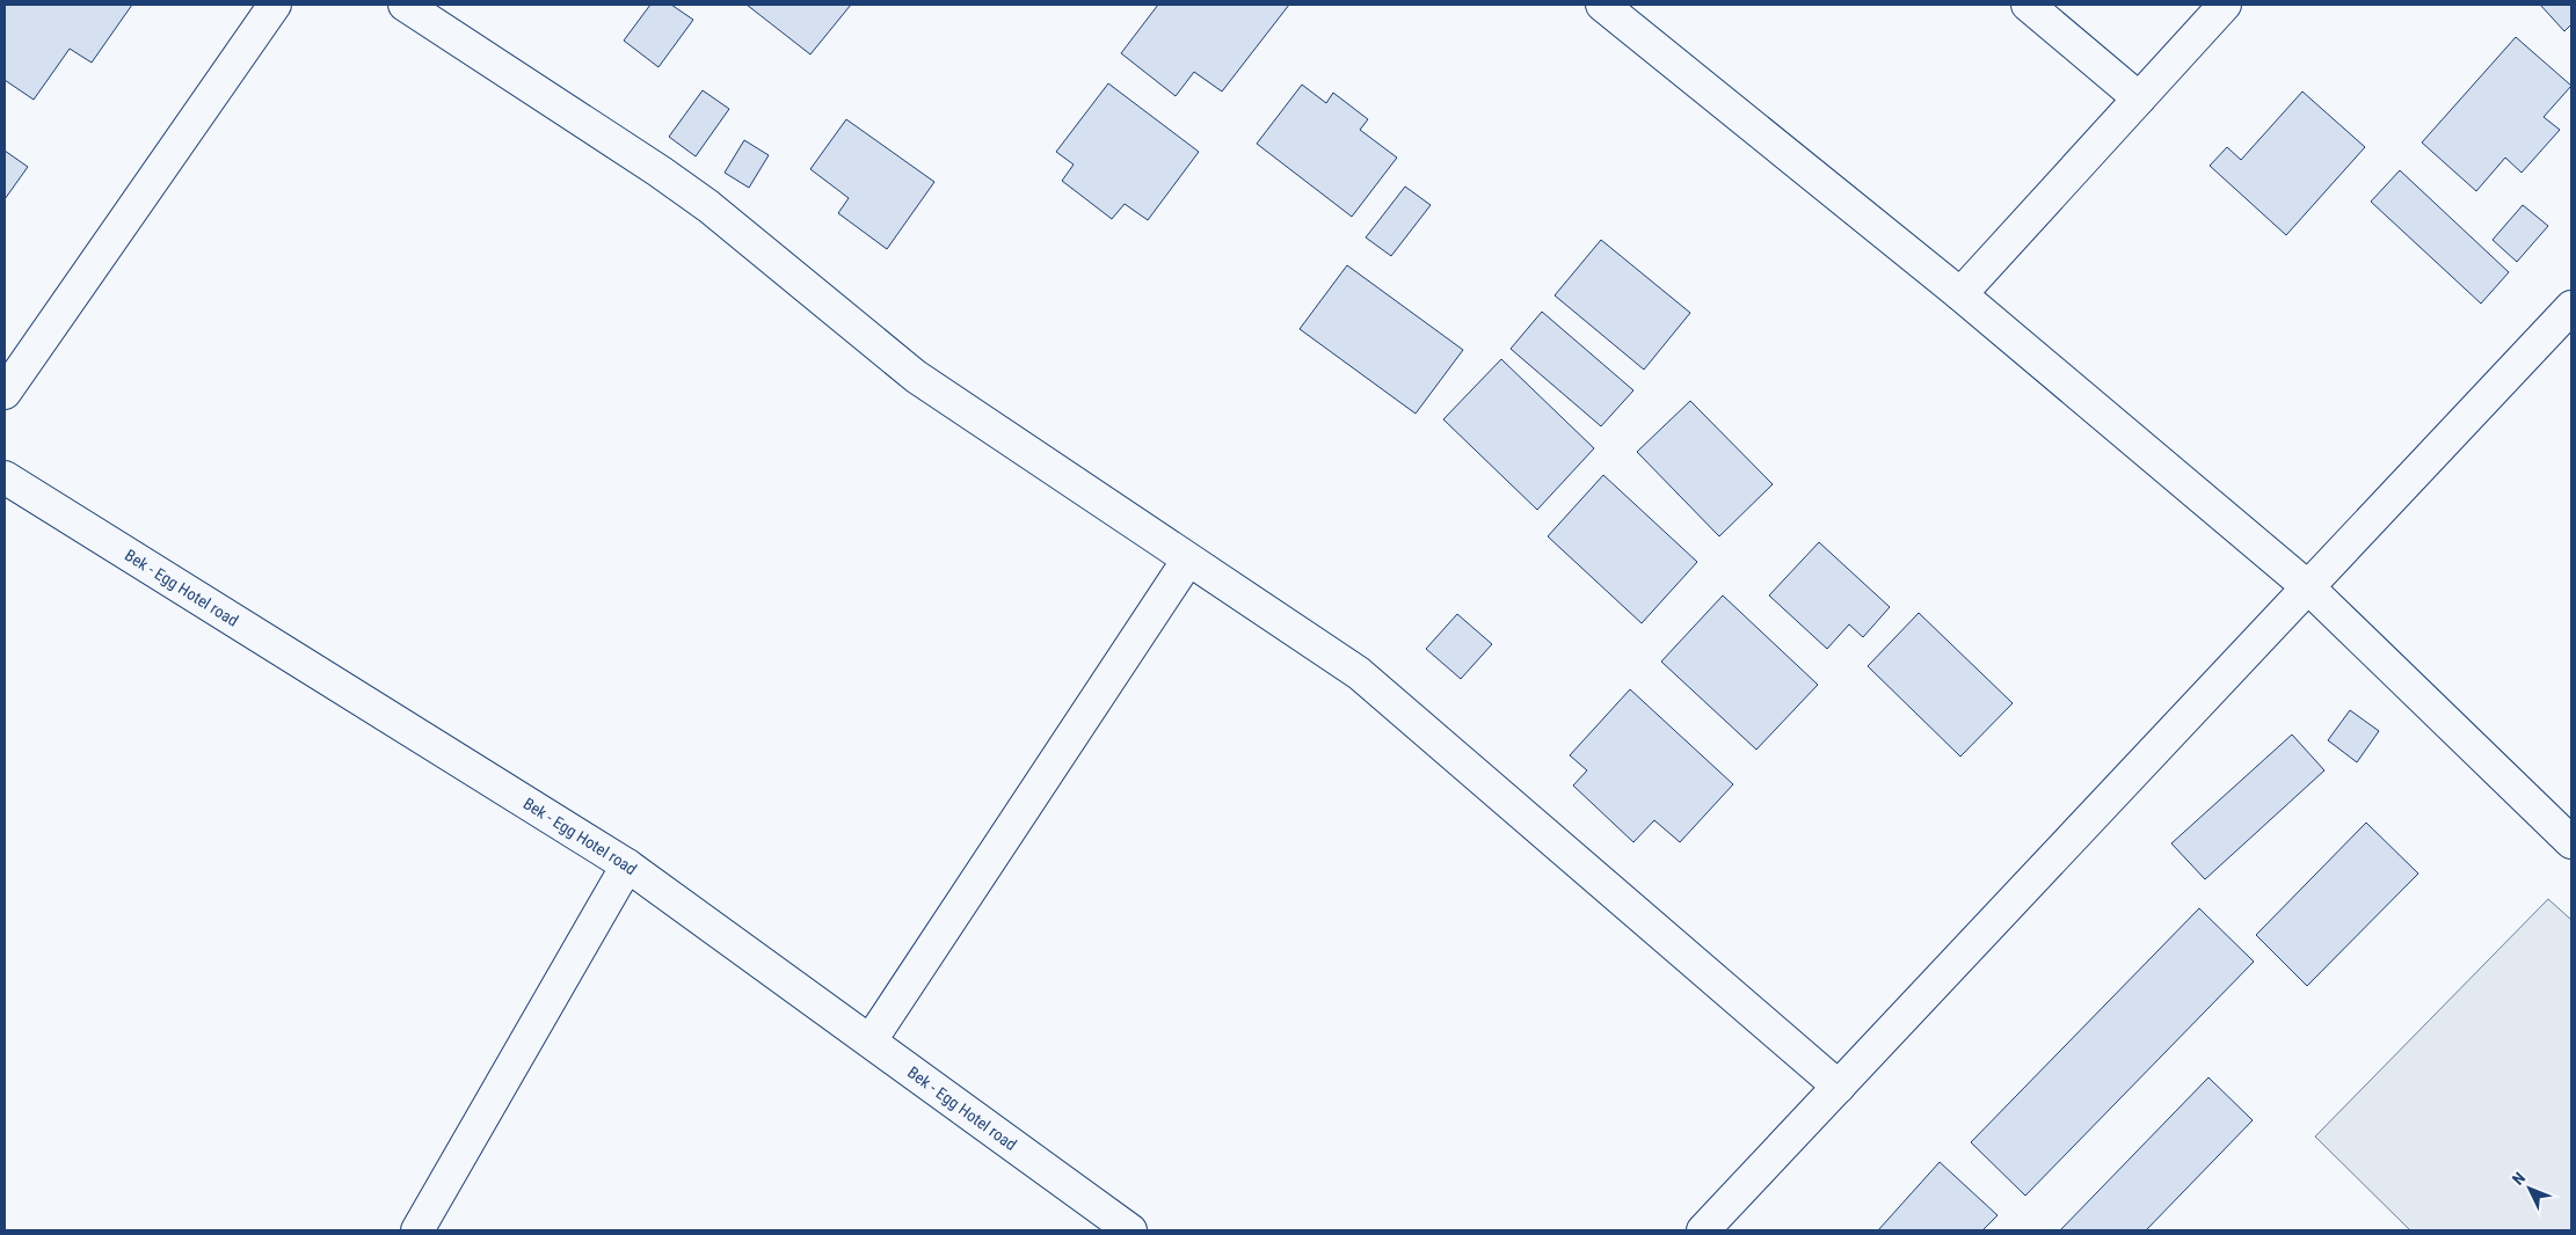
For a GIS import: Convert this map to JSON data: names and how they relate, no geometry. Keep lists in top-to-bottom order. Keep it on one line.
{"streets":{"street":["Bek - Egg Hotel road"]},"north":"top left"}
